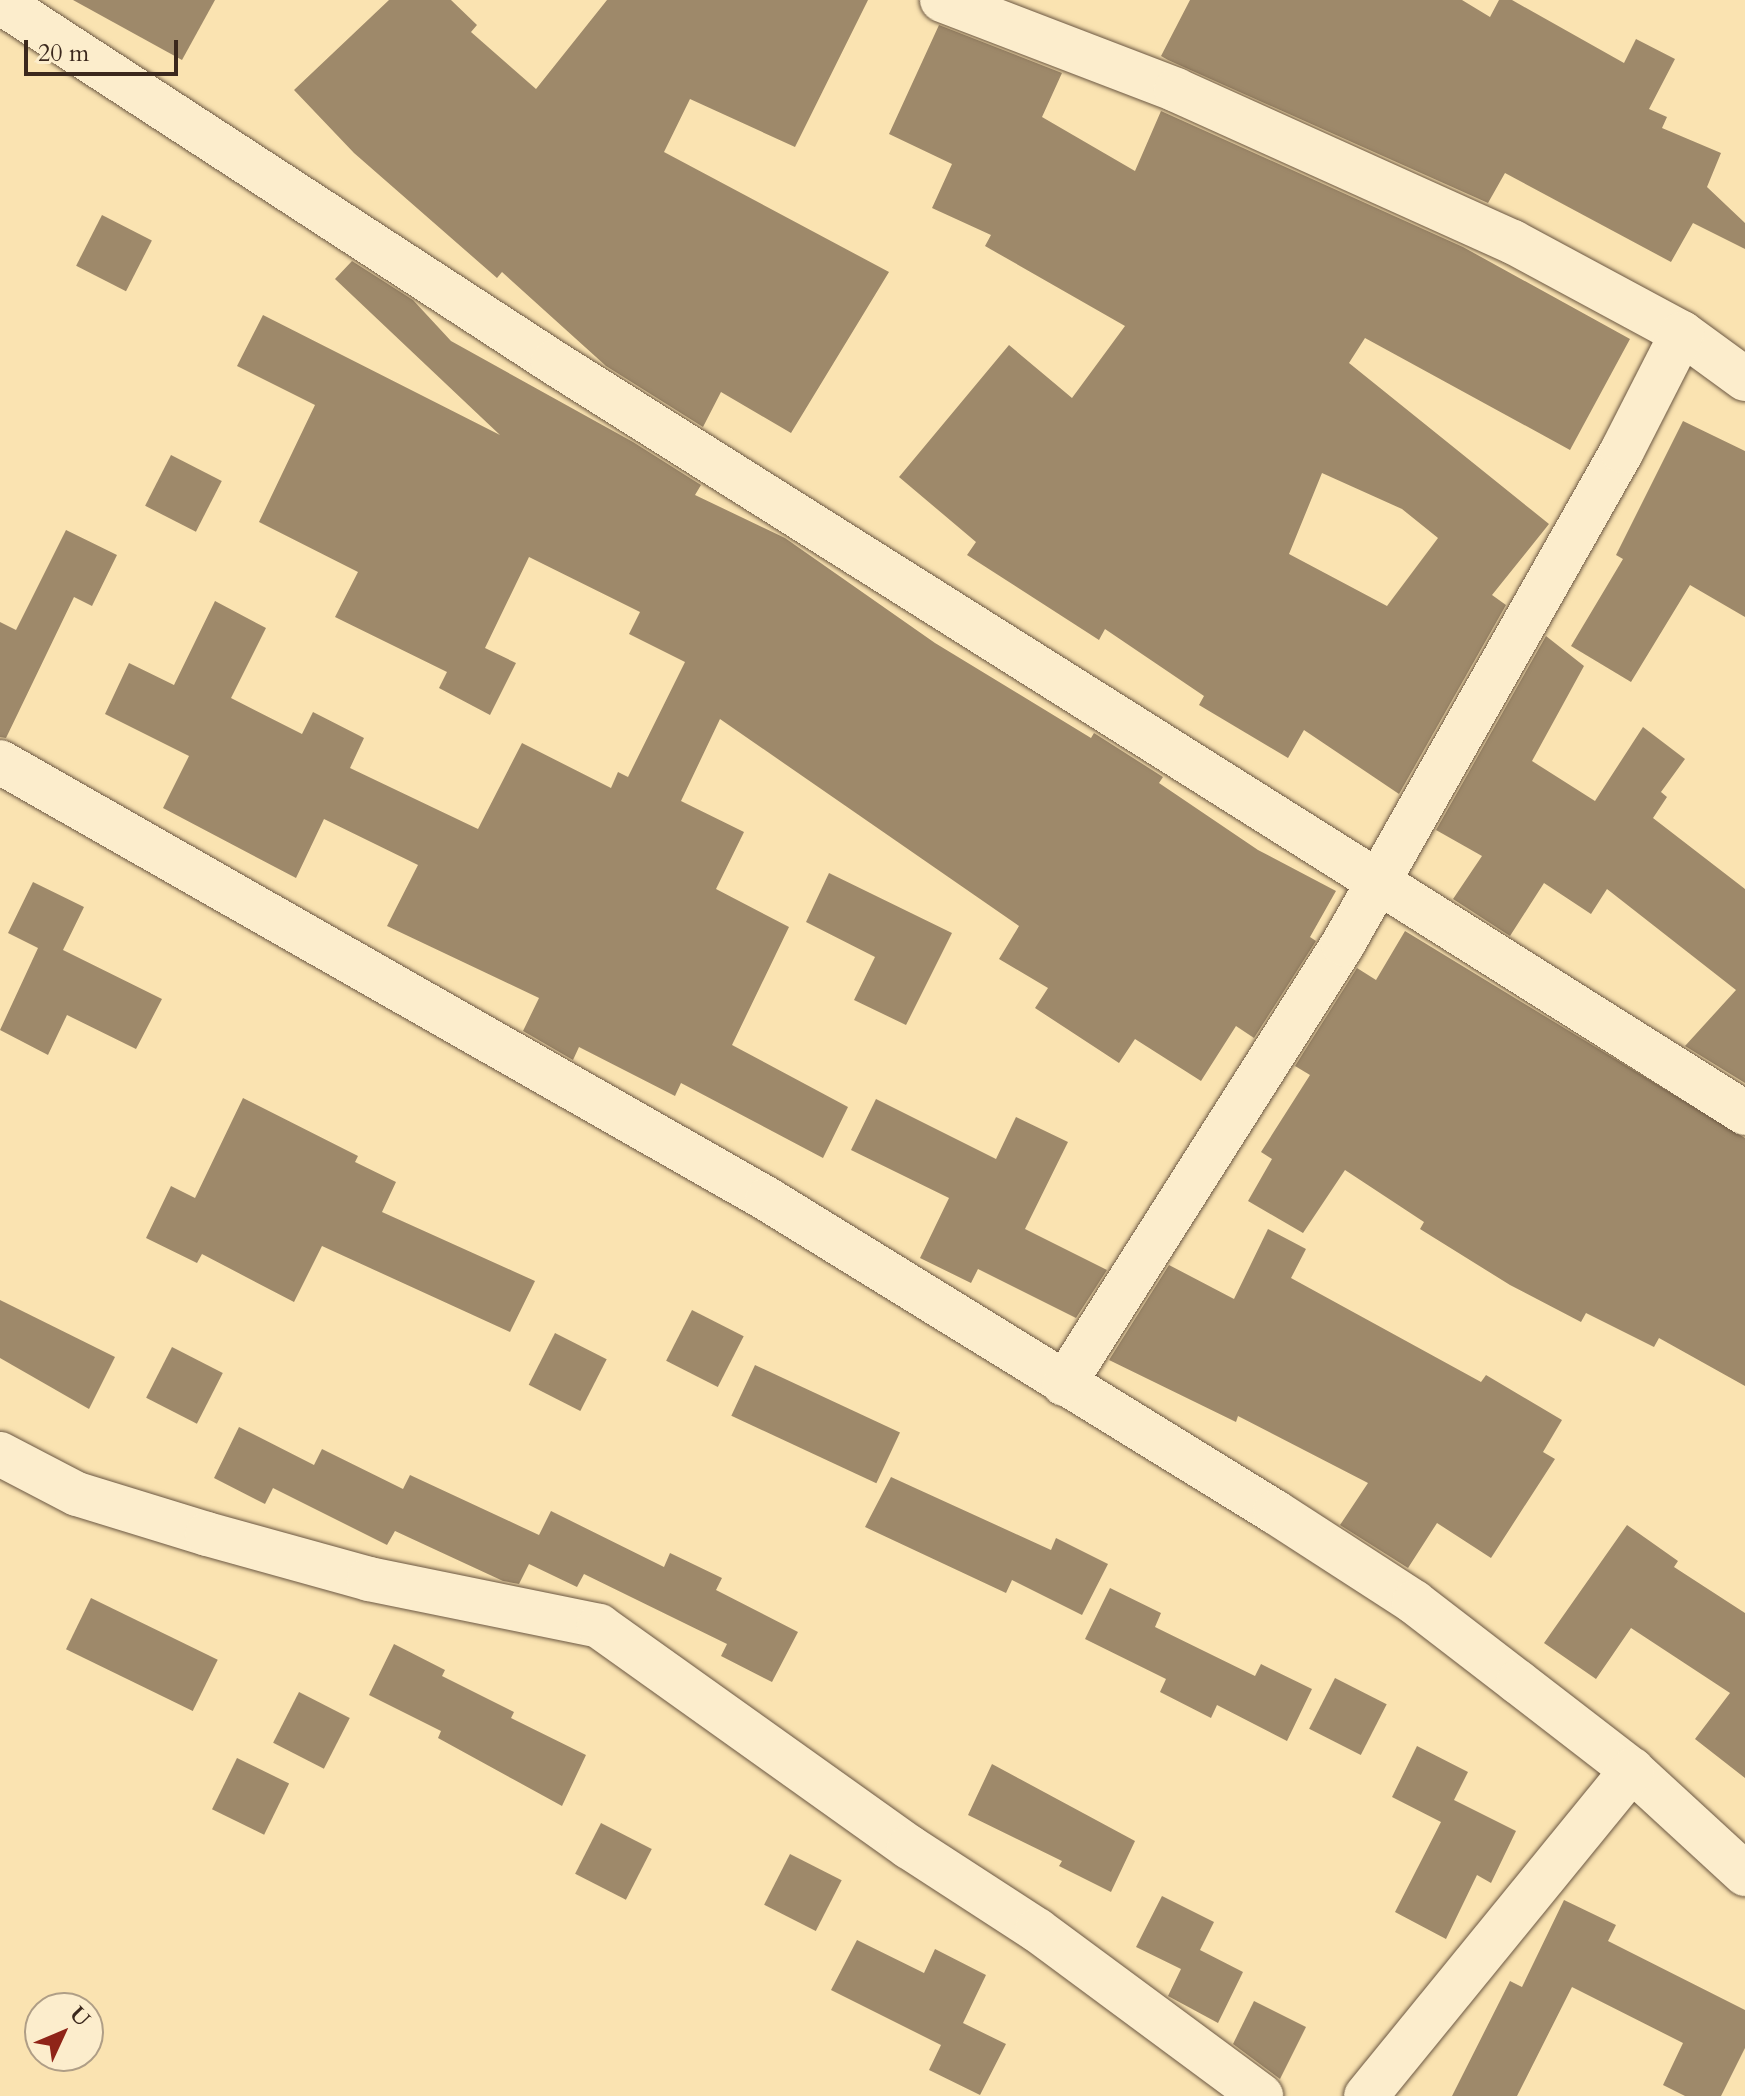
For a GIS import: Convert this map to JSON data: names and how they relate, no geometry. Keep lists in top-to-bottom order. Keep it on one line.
{"scale_bar":"20 m","north":"top right"}
